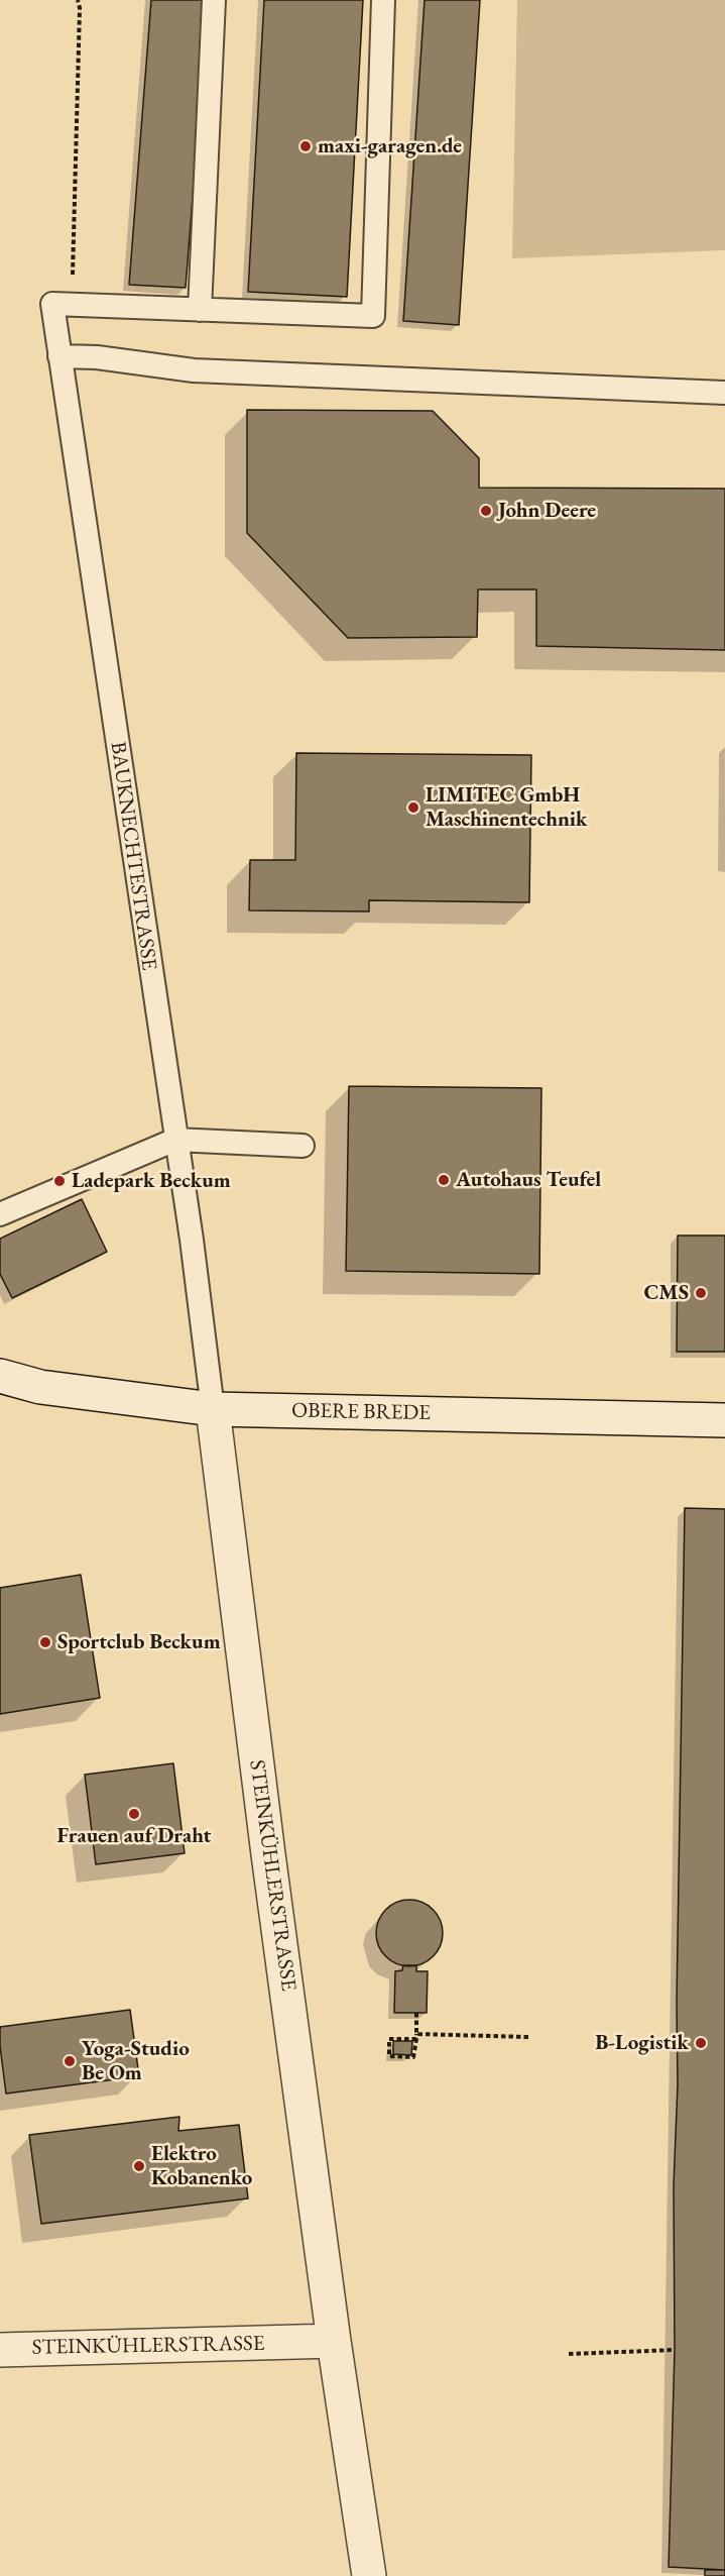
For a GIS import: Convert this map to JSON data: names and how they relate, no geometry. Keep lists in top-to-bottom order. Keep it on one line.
{"streets":{"street":["OBERE BREDE","STEINKÜHLERSTRASSE"],"lane":["BAUKNECHTESTRASSE"]},"crossings":[["BAUKNECHTESTRASSE","OBERE BREDE"],["BAUKNECHTESTRASSE","STEINKÜHLERSTRASSE"],["OBERE BREDE","STEINKÜHLERSTRASSE"]],"places":["maxi-garagen.de","John Deere","LIMITEC GmbH Maschinentechnik","Autohaus Teufel","Ladepark Beckum","CMS","Sportclub Beckum","Frauen auf Draht","B-Logistik","Yoga-Studio Be Om","Elektro Kobanenko"]}
